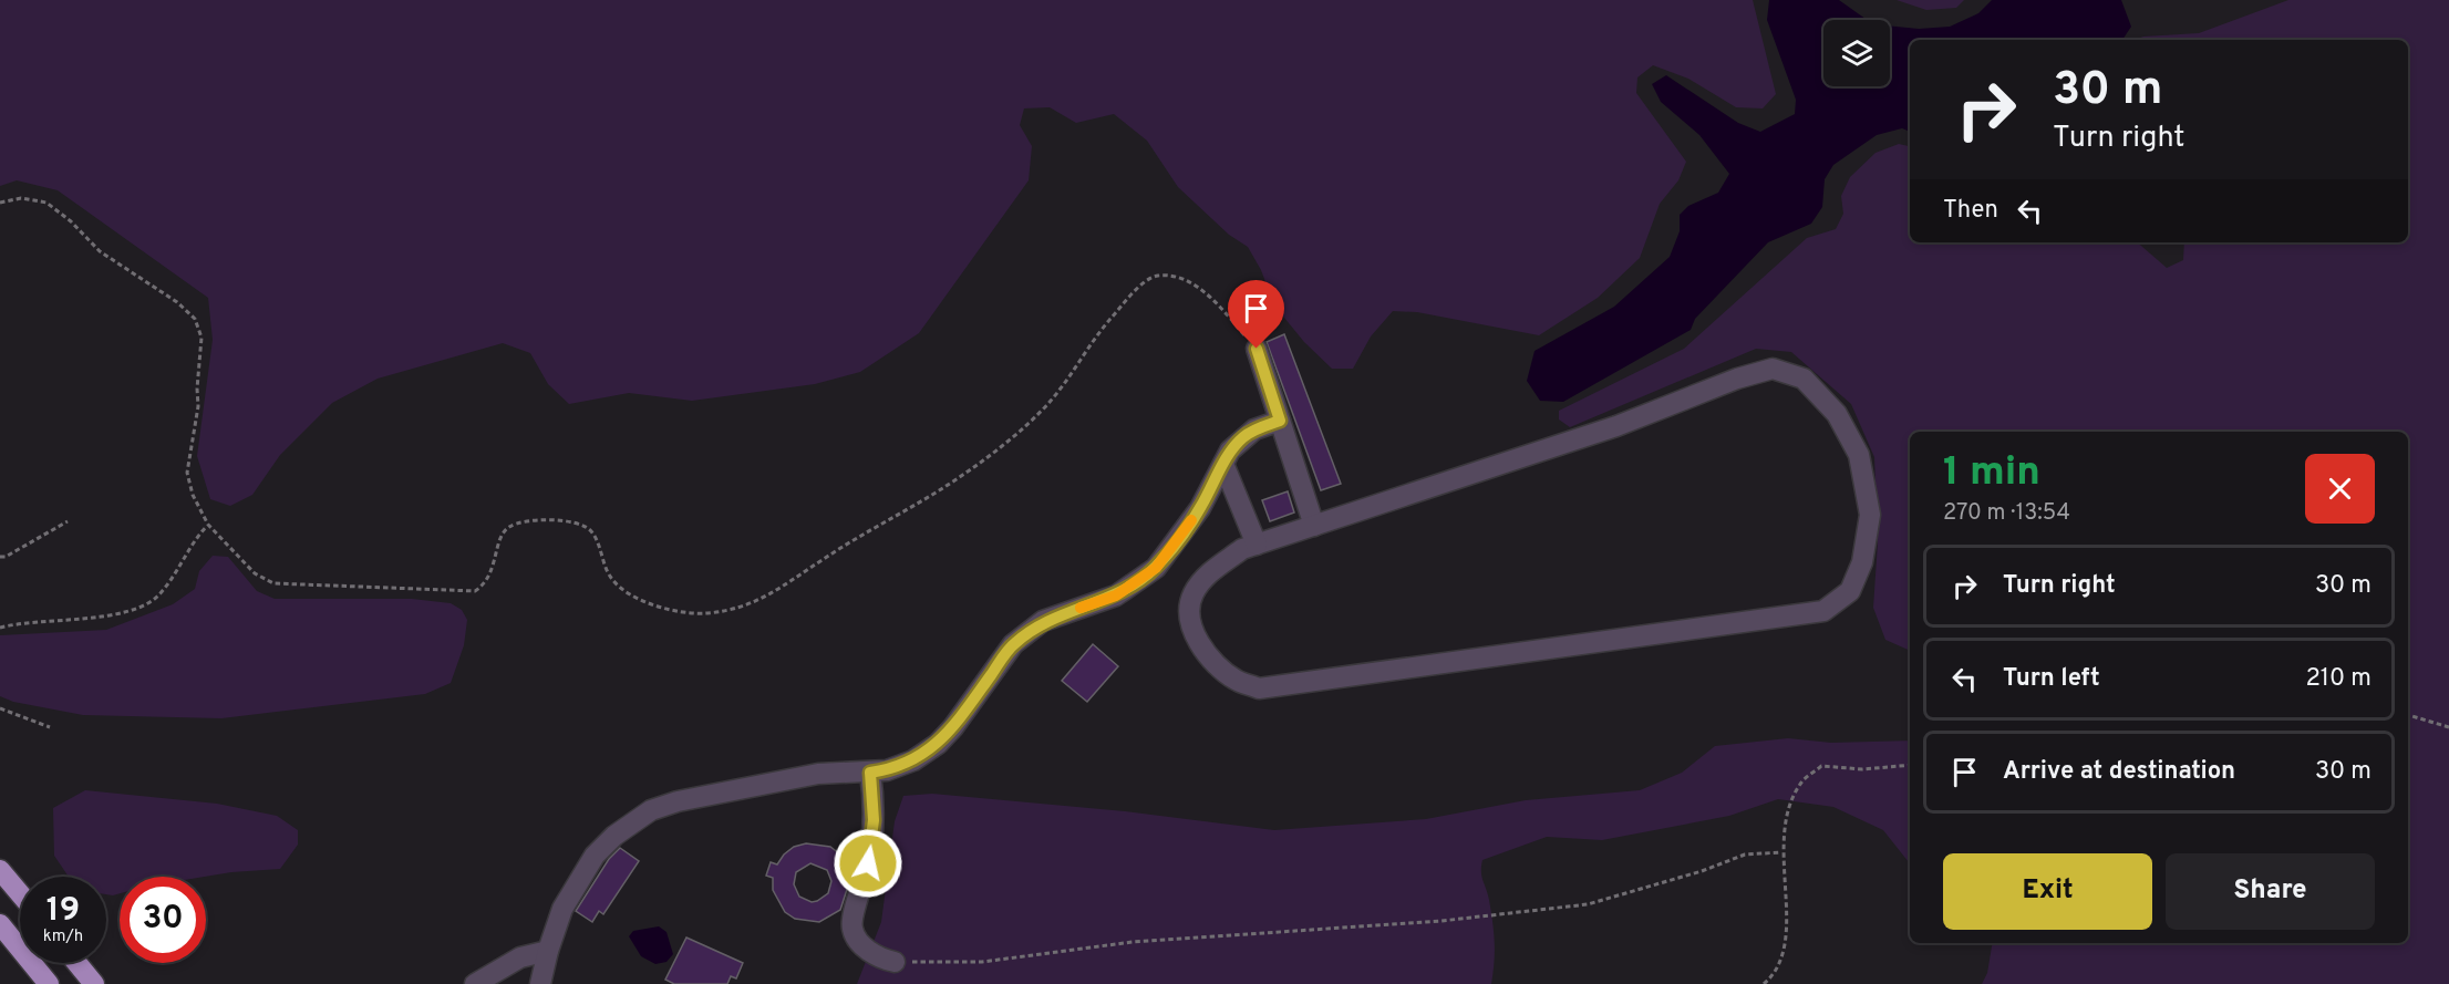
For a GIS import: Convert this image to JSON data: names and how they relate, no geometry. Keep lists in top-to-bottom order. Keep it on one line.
{"page":{"turn":["30 m","Turn right"],"then":"Then","heading":["1 min","270 m · 13:54"],"list":[{"name":"Turn right","value":"30 m"},{"name":"Turn left","value":"210 m"},{"name":"Arrive at destination","value":"30 m"}],"buttons":["Exit","Share"],"speed":"19 km/h","limit":"30"}}
